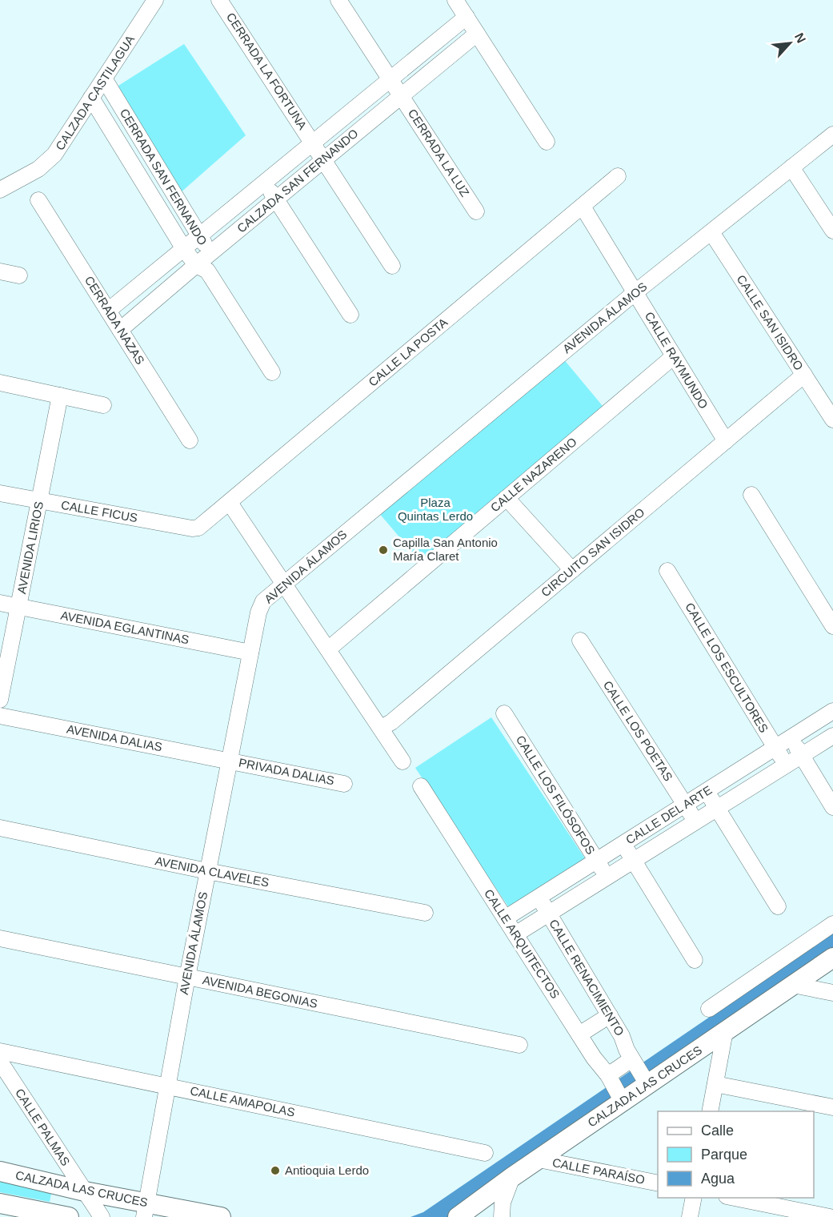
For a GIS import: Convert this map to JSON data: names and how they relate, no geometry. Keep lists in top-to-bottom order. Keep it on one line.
{"streets":{"street":["CERRADA LA FORTUNA","CALZADA CASTILAGUA","CERRADA LA LUZ","CERRADA SAN FERNANDO","CALZADA SAN FERNANDO","AVENIDA ÁLAMOS","CERRADA NAZAS","CALLE SAN ISIDRO","CALLE LA POSTA","CALLE RAYMUNDO","CALLE NAZARENO","CALLE FICUS","AVENIDA LIRIOS","CIRCUITO SAN ISIDRO","AVENIDA EGLANTINAS","CALLE LOS ESCULTORES","CALLE LOS POETAS","AVENIDA DALIAS","PRIVADA DALIAS","CALLE LOS FILÓSOFOS","CALLE DEL ARTE","AVENIDA CLAVELES","CALLE ARQUITECTOS","CALLE RENACIMIENTO","AVENIDA BEGONIAS","CALZADA LAS CRUCES","CALLE AMAPOLAS","CALLE PALMAS","CALLE PARAÍSO"]},"crossings":[["CERRADA LA FORTUNA","CALZADA SAN FERNANDO"],["CALZADA CASTILAGUA","CERRADA SAN FERNANDO"],["CERRADA LA LUZ","CALZADA SAN FERNANDO"],["CERRADA SAN FERNANDO","CALZADA SAN FERNANDO"],["CALZADA SAN FERNANDO","CERRADA NAZAS"],["AVENIDA ÁLAMOS","CALLE SAN ISIDRO"],["AVENIDA ÁLAMOS","CALLE RAYMUNDO"],["AVENIDA ÁLAMOS","AVENIDA EGLANTINAS"],["AVENIDA ÁLAMOS","AVENIDA DALIAS"],["AVENIDA ÁLAMOS","PRIVADA DALIAS"],["AVENIDA ÁLAMOS","AVENIDA CLAVELES"],["AVENIDA ÁLAMOS","AVENIDA BEGONIAS"],["AVENIDA ÁLAMOS","CALZADA LAS CRUCES"],["AVENIDA ÁLAMOS","CALLE AMAPOLAS"],["CALLE SAN ISIDRO","CIRCUITO SAN ISIDRO"],["CALLE LA POSTA","CALLE RAYMUNDO"],["CALLE LA POSTA","CALLE FICUS"],["CALLE RAYMUNDO","CALLE NAZARENO"],["CALLE RAYMUNDO","CIRCUITO SAN ISIDRO"],["CALLE FICUS","AVENIDA LIRIOS"],["AVENIDA LIRIOS","AVENIDA EGLANTINAS"],["CALLE LOS ESCULTORES","CALLE DEL ARTE"],["CALLE LOS POETAS","CALLE DEL ARTE"],["AVENIDA DALIAS","PRIVADA DALIAS"],["CALLE LOS FILÓSOFOS","CALLE DEL ARTE"],["CALLE DEL ARTE","CALLE ARQUITECTOS"],["CALLE DEL ARTE","CALLE RENACIMIENTO"],["CALLE ARQUITECTOS","CALZADA LAS CRUCES"],["CALLE RENACIMIENTO","CALZADA LAS CRUCES"],["CALZADA LAS CRUCES","CALLE PALMAS"],["CALZADA LAS CRUCES","CALLE PARAÍSO"]],"parks":["Plaza Quintas Lerdo"],"places":["Capilla San Antonio María Claret","Antioquia Lerdo"],"legend":["Calle","Parque","Agua"],"north":"top right"}
